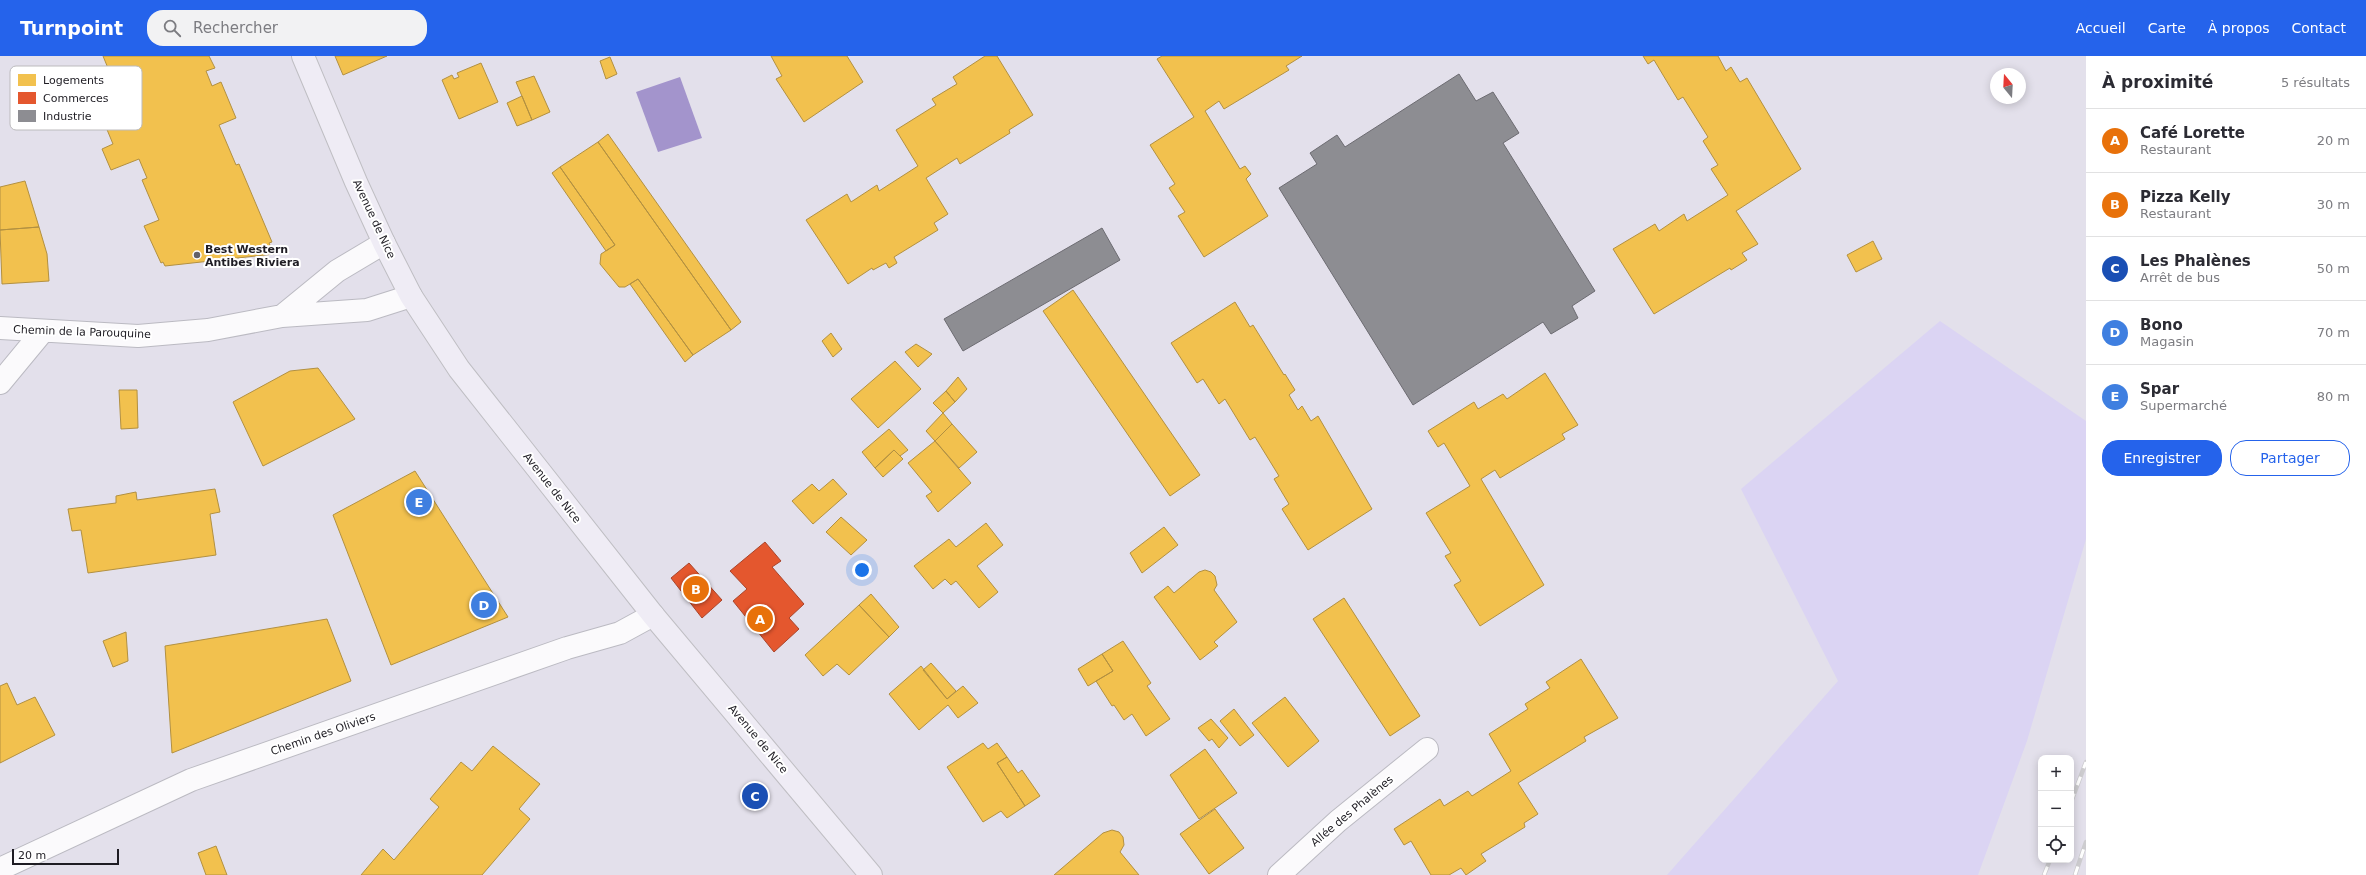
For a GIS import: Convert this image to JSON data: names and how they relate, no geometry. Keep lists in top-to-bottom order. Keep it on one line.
{"streets":{"main road":["Avenue de Nice"],"street":["Chemin de la Parouquine","Chemin des Oliviers","Allée des Phalènes"]},"crossings":[["Avenue de Nice","Chemin de la Parouquine"],["Avenue de Nice","Chemin des Oliviers"]],"places":["Best Western Antibes Riviera"],"legend":["Logements","Commerces","Industrie"],"scale_bar":"20 m","north":"top","page":{"header":"Turnpoint","search":"Rechercher","nav":["Accueil","Carte","À propos","Contact"],"heading":["À proximité","5 résultats"],"list":[{"mark":"A","name":"Café Lorette","note":"Restaurant","value":"20 m"},{"mark":"B","name":"Pizza Kelly","note":"Restaurant","value":"30 m"},{"mark":"C","name":"Les Phalènes","note":"Arrêt de bus","value":"50 m"},{"mark":"D","name":"Bono","note":"Magasin","value":"70 m"},{"mark":"E","name":"Spar","note":"Supermarché","value":"80 m"}],"buttons":["Enregistrer","Partager"],"pins":["E","B","D","A","C"],"map_buttons":["+","−"],"scale":"20 m"}}
